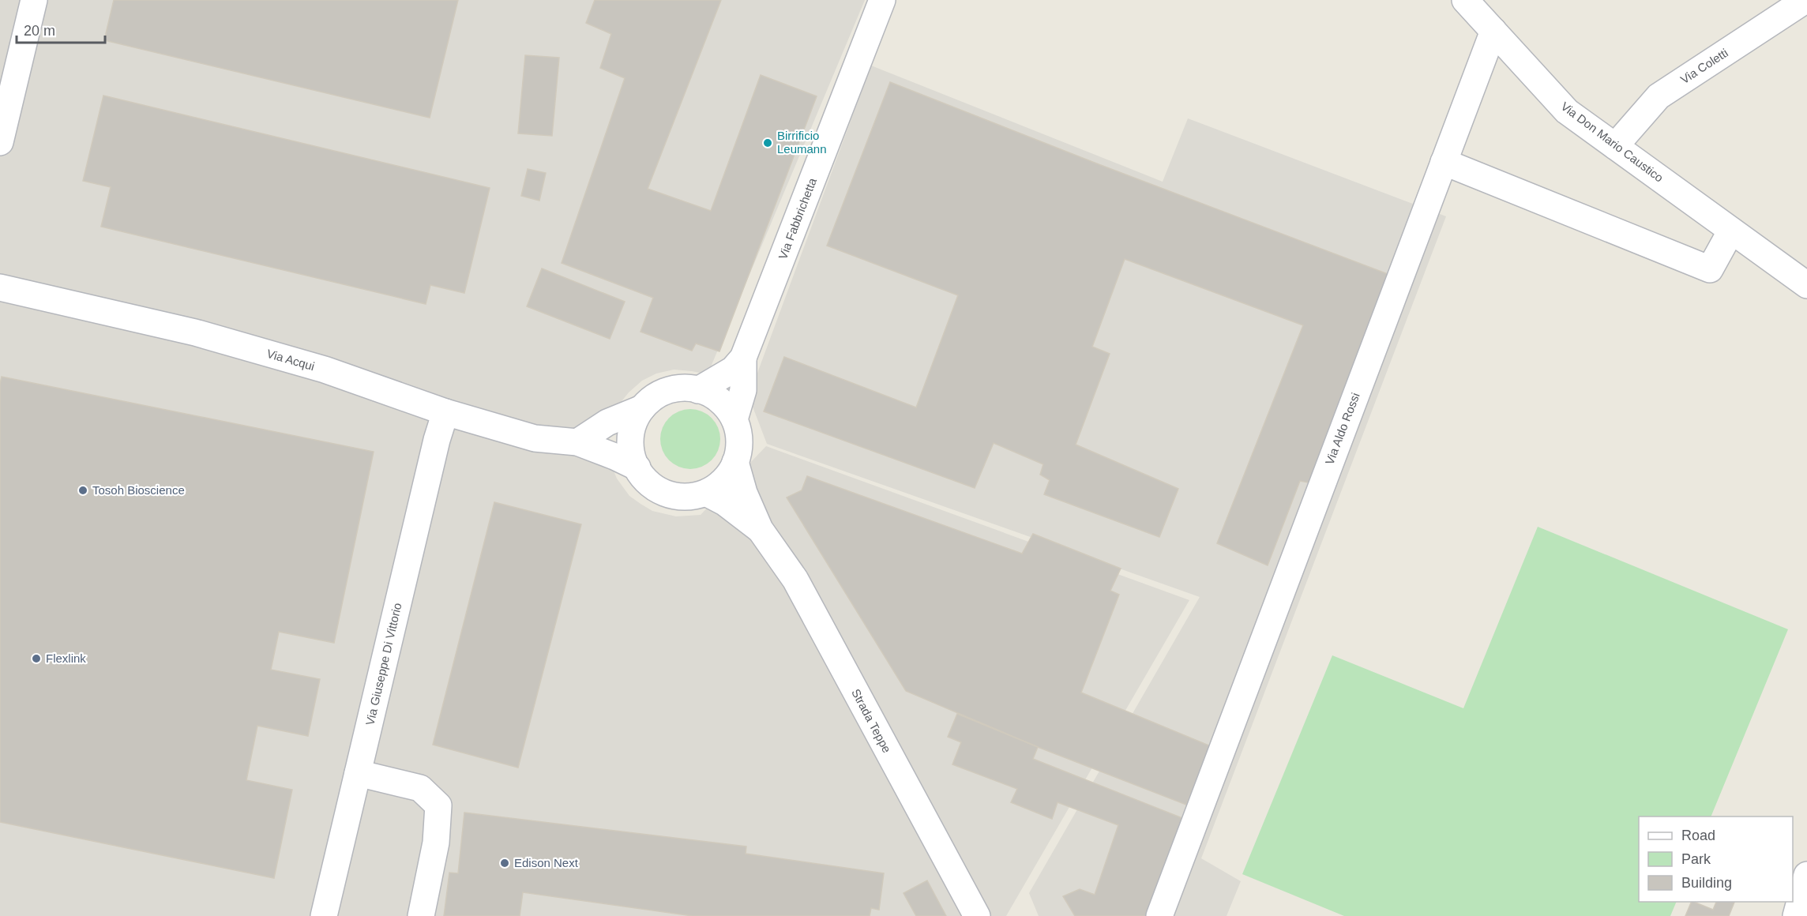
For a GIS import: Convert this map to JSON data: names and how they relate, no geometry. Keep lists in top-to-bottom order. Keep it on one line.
{"streets":{"street":["Via Coletti","Via Don Mario Caustico","Via Fabbrichetta","Via Acqui","Via Aldo Rossi","Via Giuseppe Di Vittorio","Strada Teppe"]},"crossings":[["Via Coletti","Via Don Mario Caustico"],["Via Don Mario Caustico","Via Aldo Rossi"],["Via Fabbrichetta","Via Acqui"],["Via Fabbrichetta","Strada Teppe"],["Via Acqui","Via Giuseppe Di Vittorio"],["Via Acqui","Strada Teppe"]],"places":["Birrificio Leumann","Tosoh Bioscience","Flexlink","Edison Next"],"legend":["Road","Park","Building"],"scale_bar":"20 m"}
